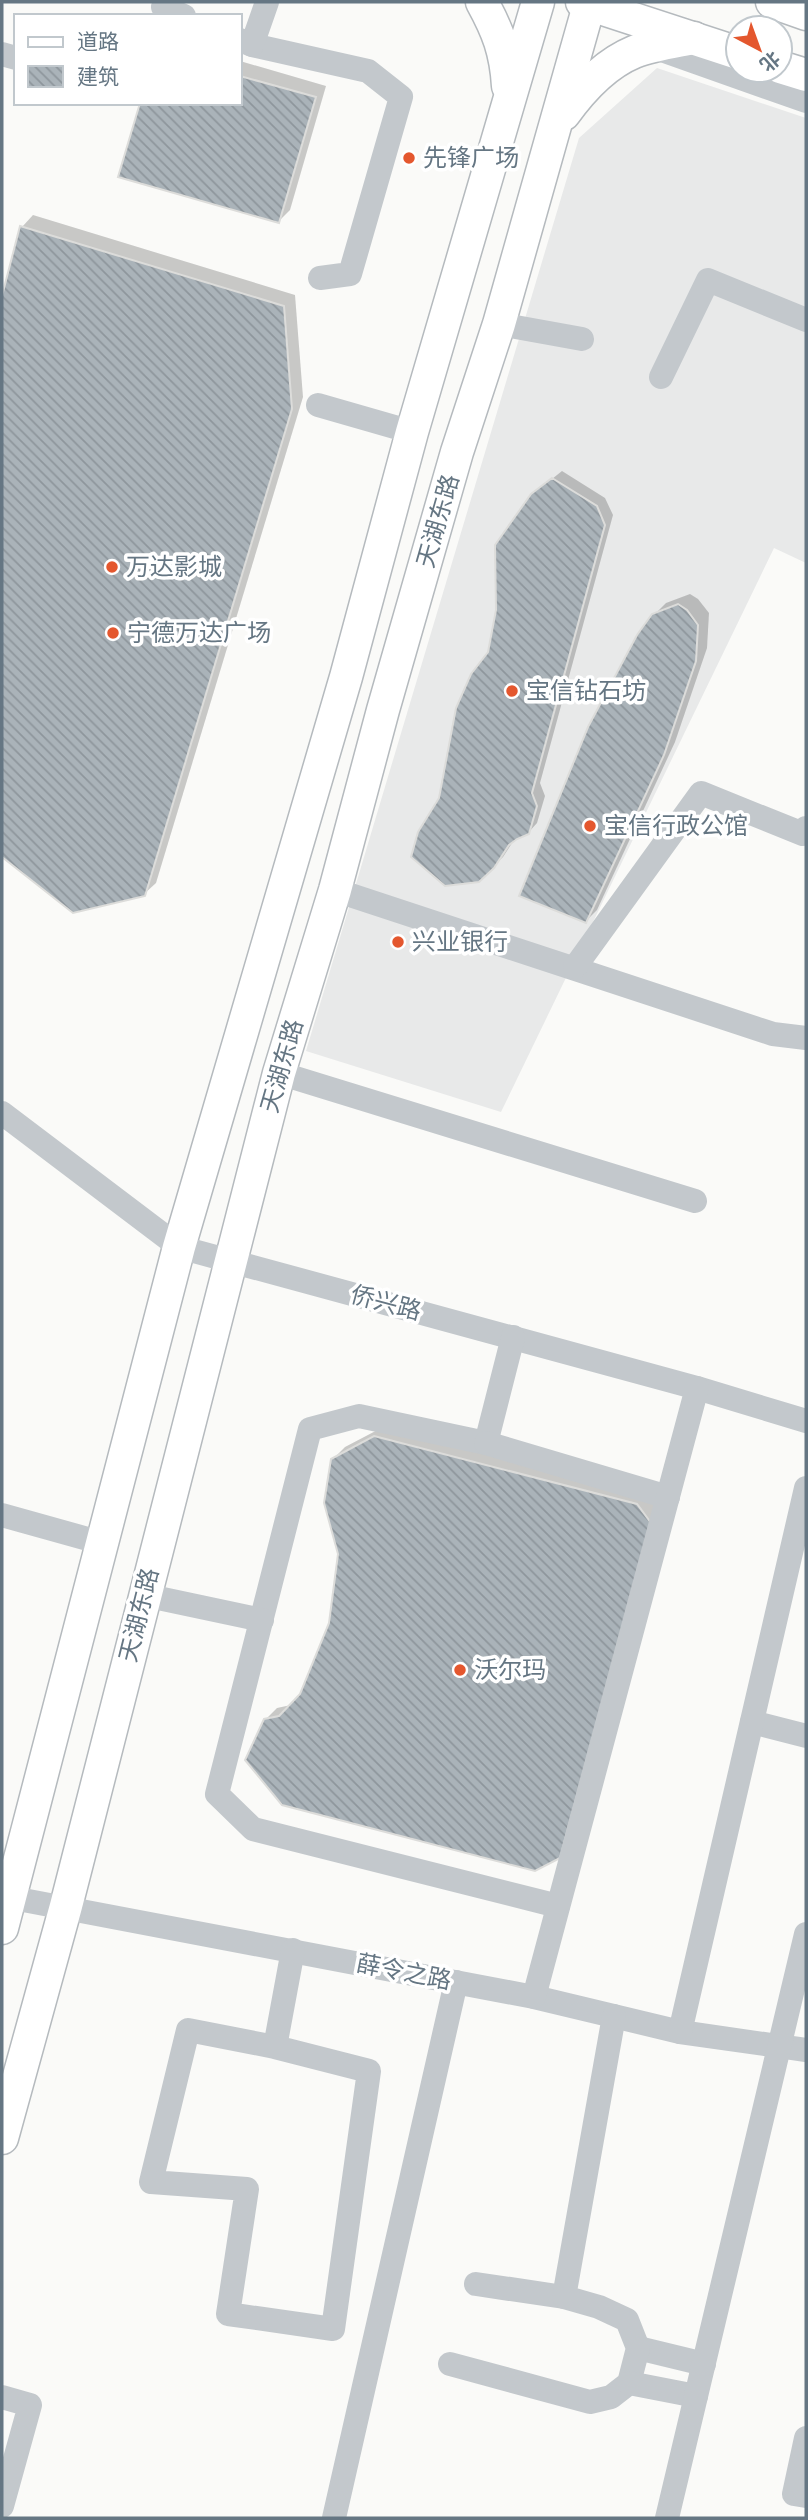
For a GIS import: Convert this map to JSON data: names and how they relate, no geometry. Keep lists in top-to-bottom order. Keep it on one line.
{"streets":{"main road":["天湖东路"],"street":["侨兴路","薛令之路"]},"crossings":[["天湖东路","侨兴路"],["天湖东路","薛令之路"]],"places":["先锋广场","万达影城","宁德万达广场","宝信钻石坊","宝信行政公馆","兴业银行","沃尔玛"],"legend":["道路","建筑"],"north":"bottom right"}
